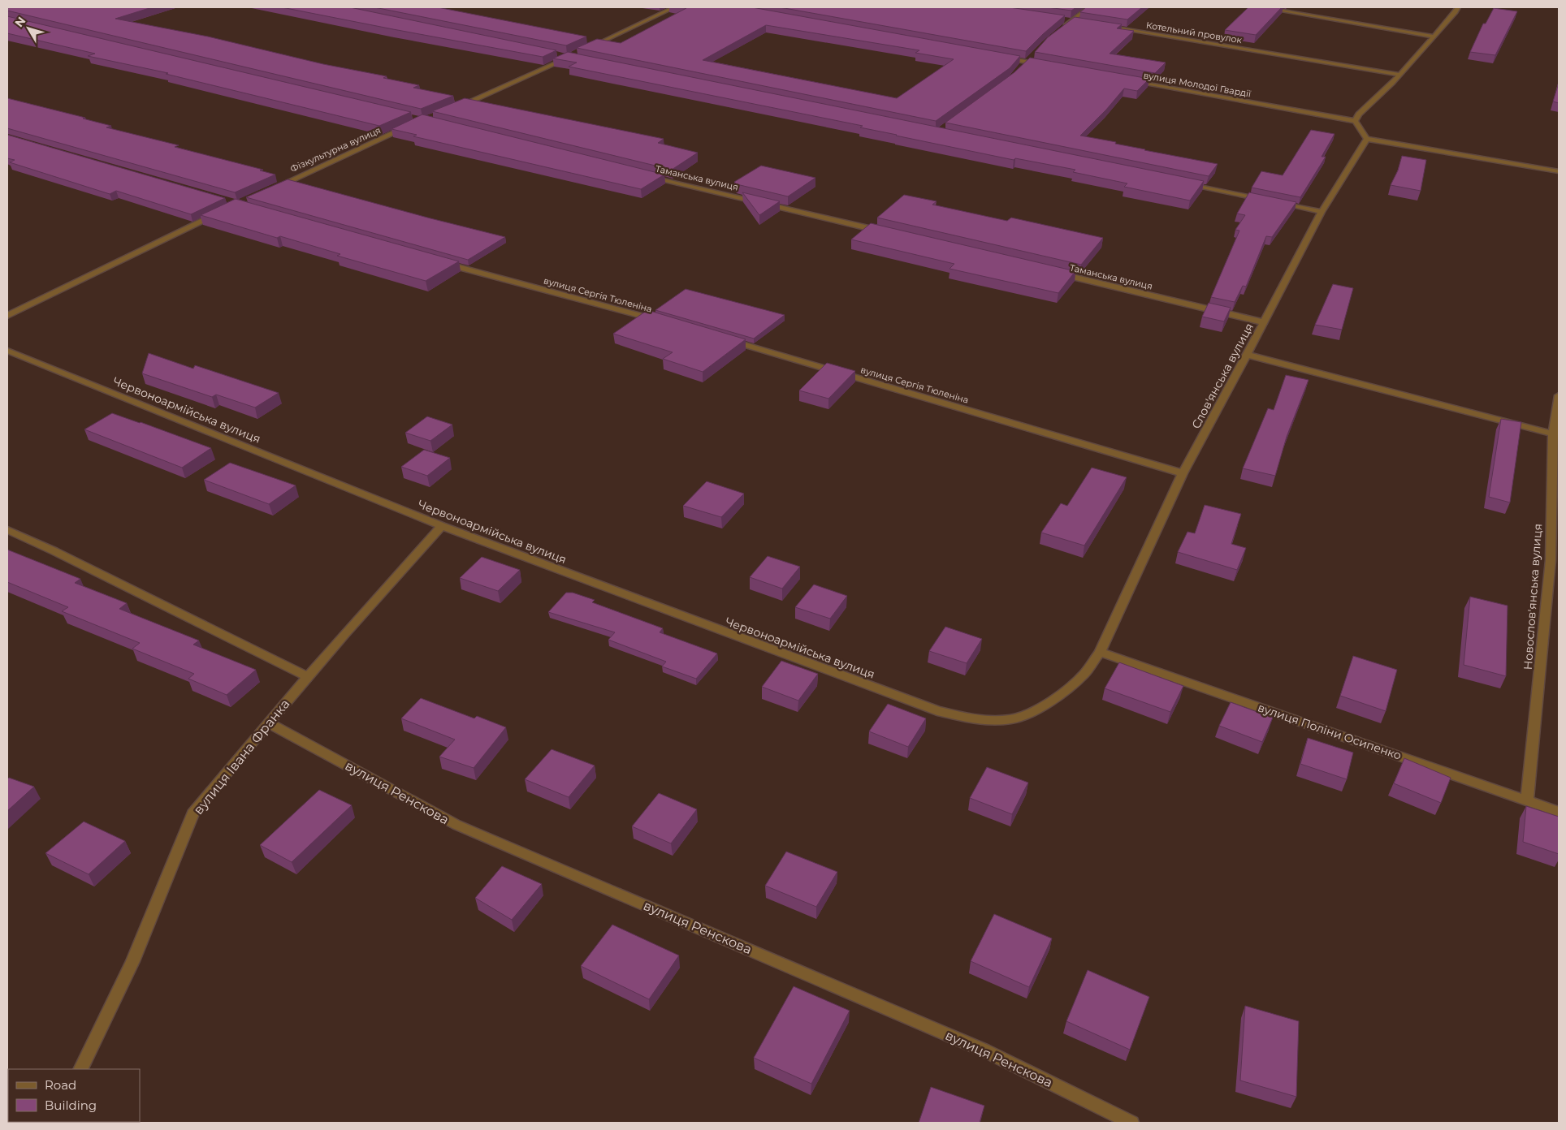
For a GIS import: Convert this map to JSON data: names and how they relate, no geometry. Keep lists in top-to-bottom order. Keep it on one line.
{"streets":{"street":["Котельний провулок","вулиця Молодої Гвардії","Фізкультурна вулиця","Таманська вулиця","вулиця Сергія Тюленіна","Слов'янська вулиця","Червоноармійська вулиця","Новослов'янська вулиця","вулиця Поліни Осипенко","вулиця Івана Франка","вулиця Ренскова"]},"crossings":[["Таманська вулиця","Слов'янська вулиця"],["вулиця Сергія Тюленіна","Слов'янська вулиця"],["Слов'янська вулиця","Червоноармійська вулиця"],["Слов'янська вулиця","вулиця Поліни Осипенко"],["Червоноармійська вулиця","вулиця Івана Франка"],["Новослов'янська вулиця","вулиця Поліни Осипенко"],["вулиця Івана Франка","вулиця Ренскова"]],"legend":["Road","Building"],"north":"top left"}
